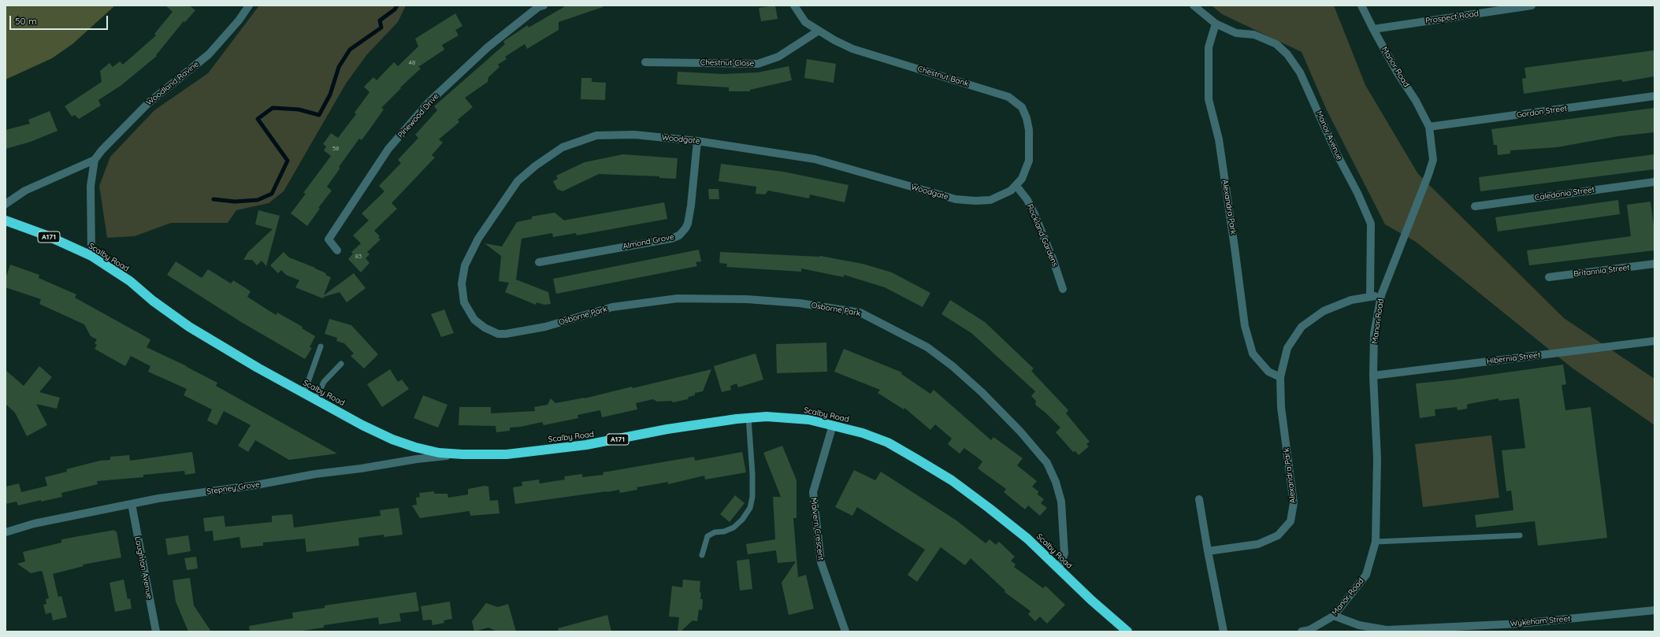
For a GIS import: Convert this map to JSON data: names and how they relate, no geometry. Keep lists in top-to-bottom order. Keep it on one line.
{"streets":{"highway":["A171","Scalby Road"],"street":["Prospect Road","Chestnut Close","Manor Road","Chestnut Bank","Woodland Ravine","Gordon Street","Pinewood Drive","Manor Avenue","Woodgate","Caledonia Street","Alexandra Park","Rockland Gardens","Almond Grove","Britannia Street","Osborne Park","Hibernia Street","Stepney Grove","Malvern Crescent","Laughton Avenue","Wykeham Street"]},"crossings":[["Prospect Road","Manor Road"],["Chestnut Close","Chestnut Bank"],["Manor Road","Gordon Street"],["Manor Road","Alexandra Park"],["Manor Road","Hibernia Street"],["Manor Road","Wykeham Street"],["Chestnut Bank","Woodgate"],["Chestnut Bank","Rockland Gardens"],["Woodland Ravine","Scalby Road"],["Manor Avenue","Alexandra Park"],["Woodgate","Rockland Gardens"],["Woodgate","Almond Grove"],["Woodgate","Osborne Park"],["Scalby Road","Osborne Park"],["Scalby Road","Stepney Grove"],["Scalby Road","Malvern Crescent"],["Stepney Grove","Laughton Avenue"]],"house_numbers":["48","58","83"],"scale_bar":"50 m"}
